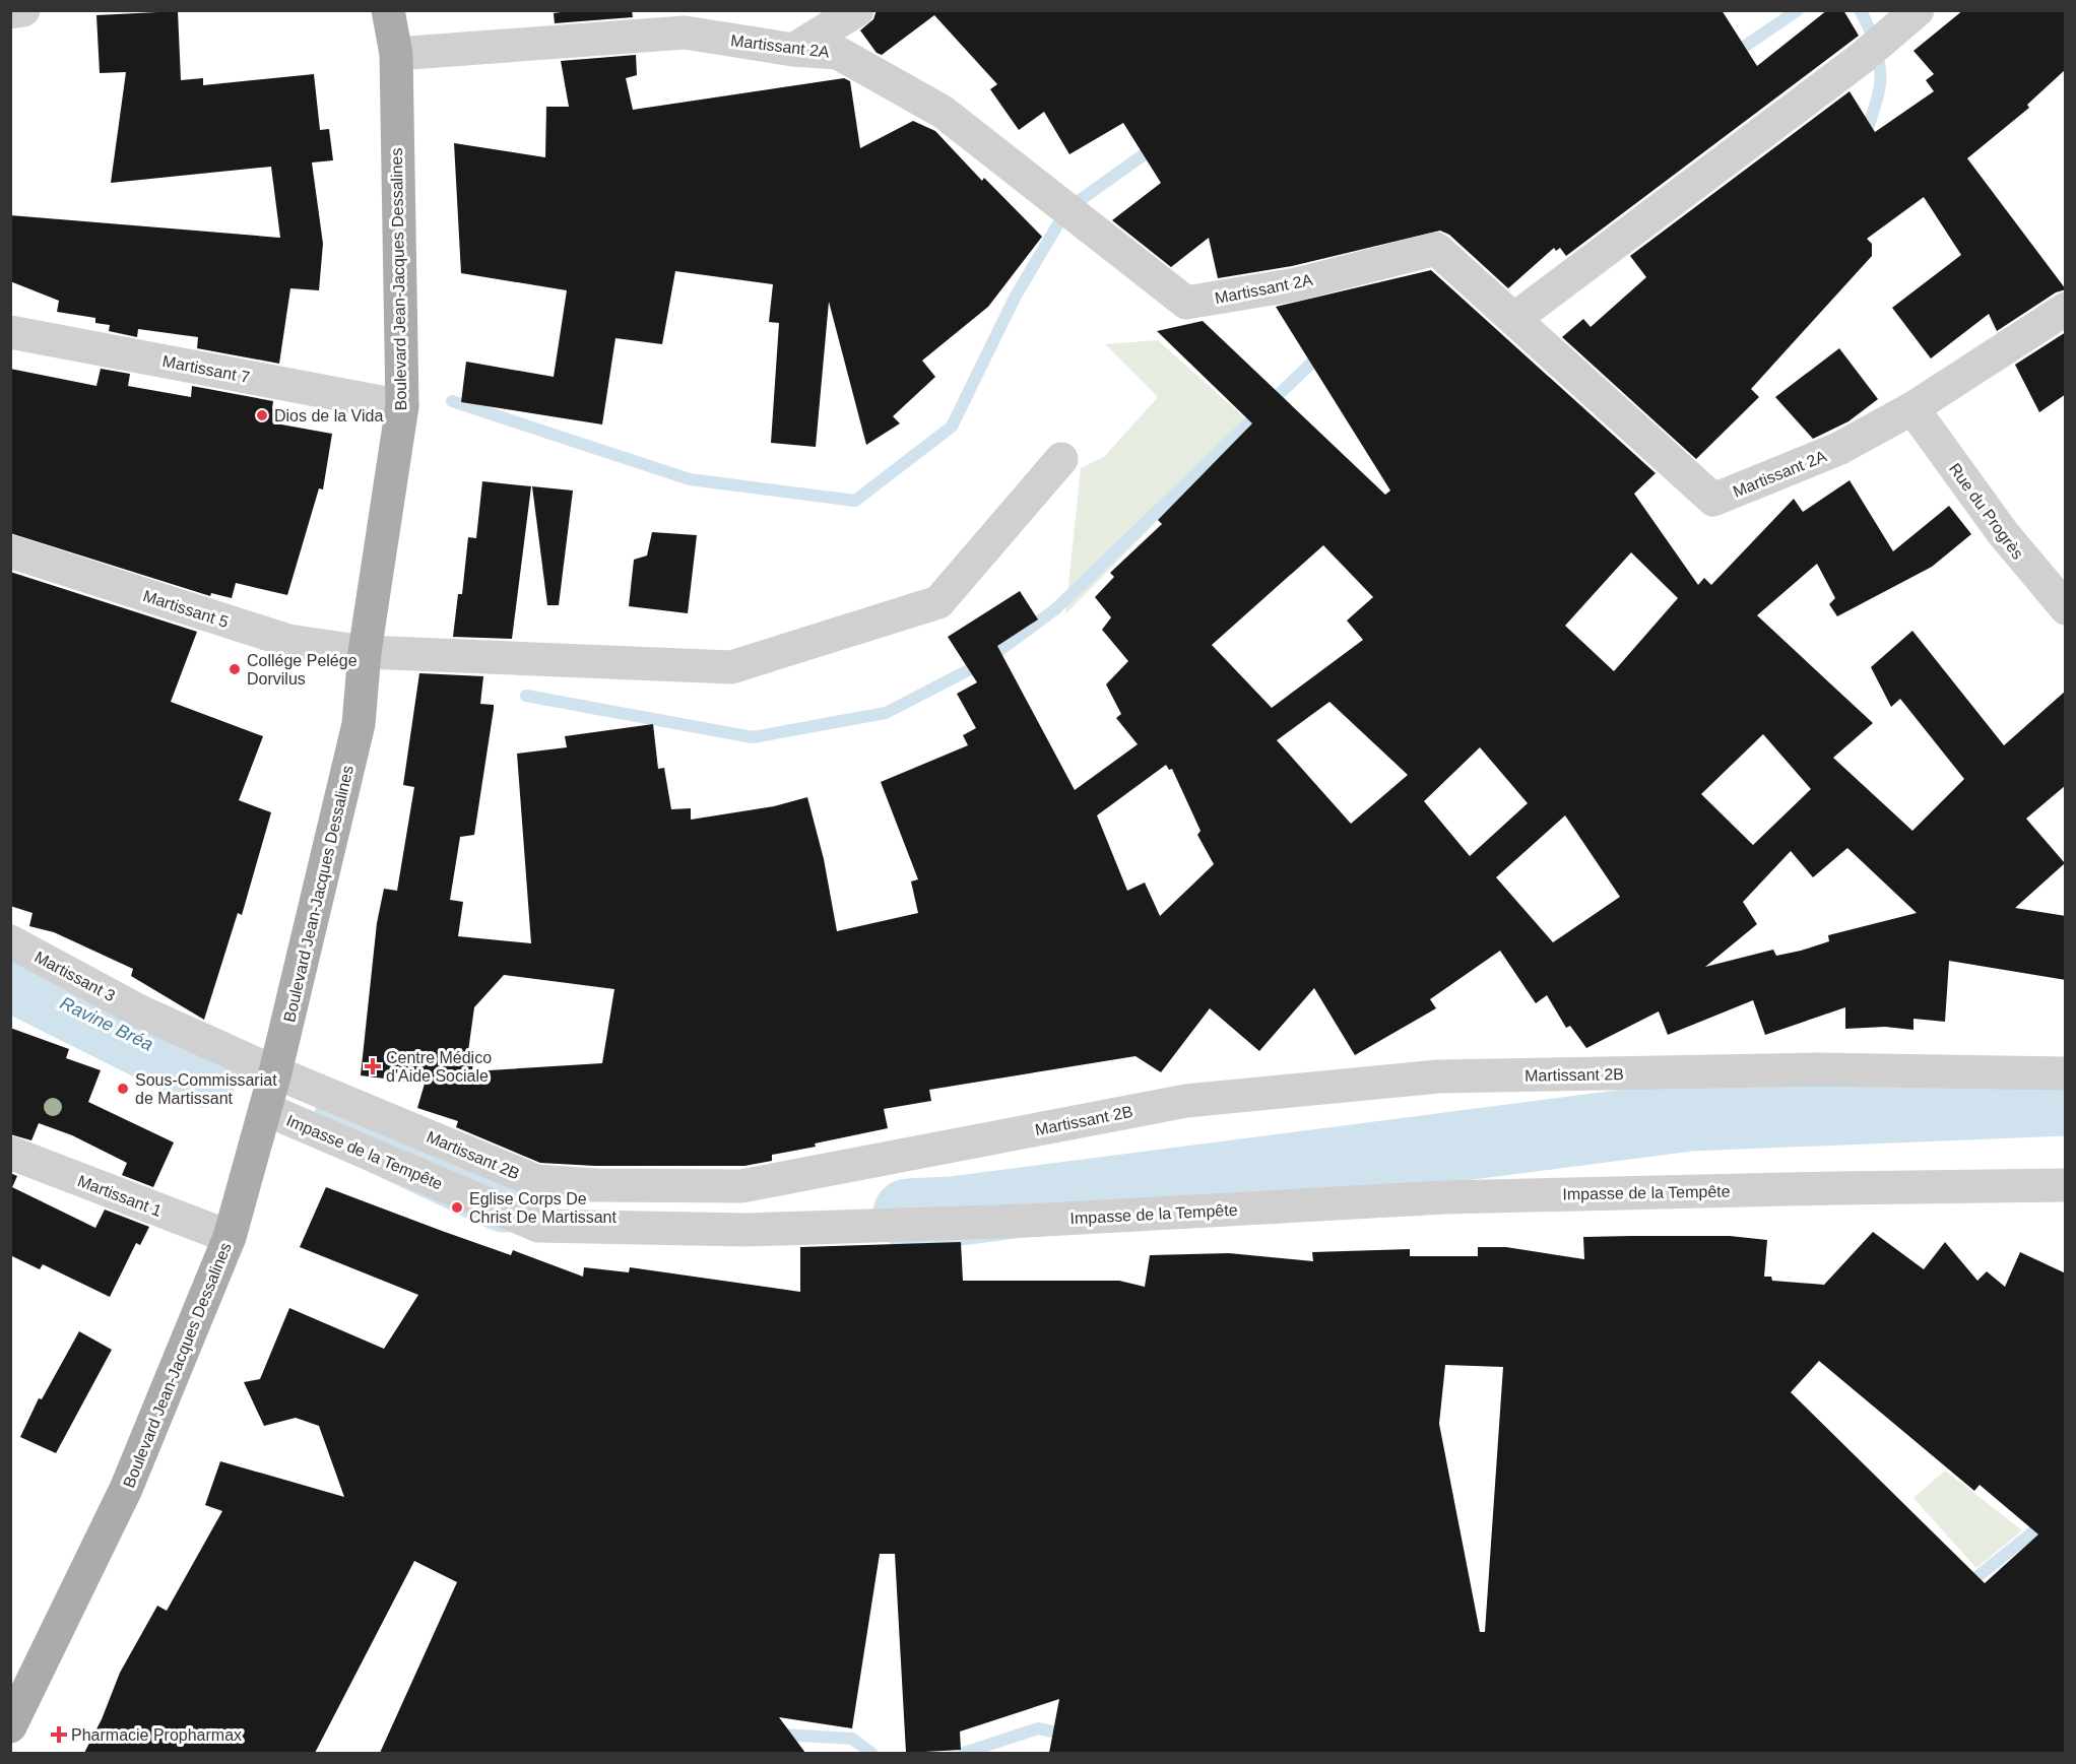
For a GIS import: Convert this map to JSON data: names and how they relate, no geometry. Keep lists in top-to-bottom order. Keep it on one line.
{"streets":{"main road":["Boulevard Jean-Jacques Dessalines"],"street":["Martissant 2A","Martissant 7","Rue du Progrès","Martissant 5","Martissant 3","Martissant 2B","Impasse de la Tempête","Martissant 1"]},"crossings":[["Martissant 2A","Boulevard Jean-Jacques Dessalines"],["Martissant 2A","Rue du Progrès"],["Boulevard Jean-Jacques Dessalines","Martissant 7"],["Boulevard Jean-Jacques Dessalines","Martissant 5"],["Boulevard Jean-Jacques Dessalines","Martissant 2B"],["Boulevard Jean-Jacques Dessalines","Impasse de la Tempête"],["Boulevard Jean-Jacques Dessalines","Martissant 1"],["Martissant 3","Martissant 2B"]],"water":["Ravine Bréa"],"places":{"other":["Dios de la Vida","Collége Pelége Dorvilus","Sous-Commissariat de Martissant","Eglise Corps De Christ De Martissant"],"health":["Centre Médico d'Aide Sociale","Pharmacie Propharmax"]}}
